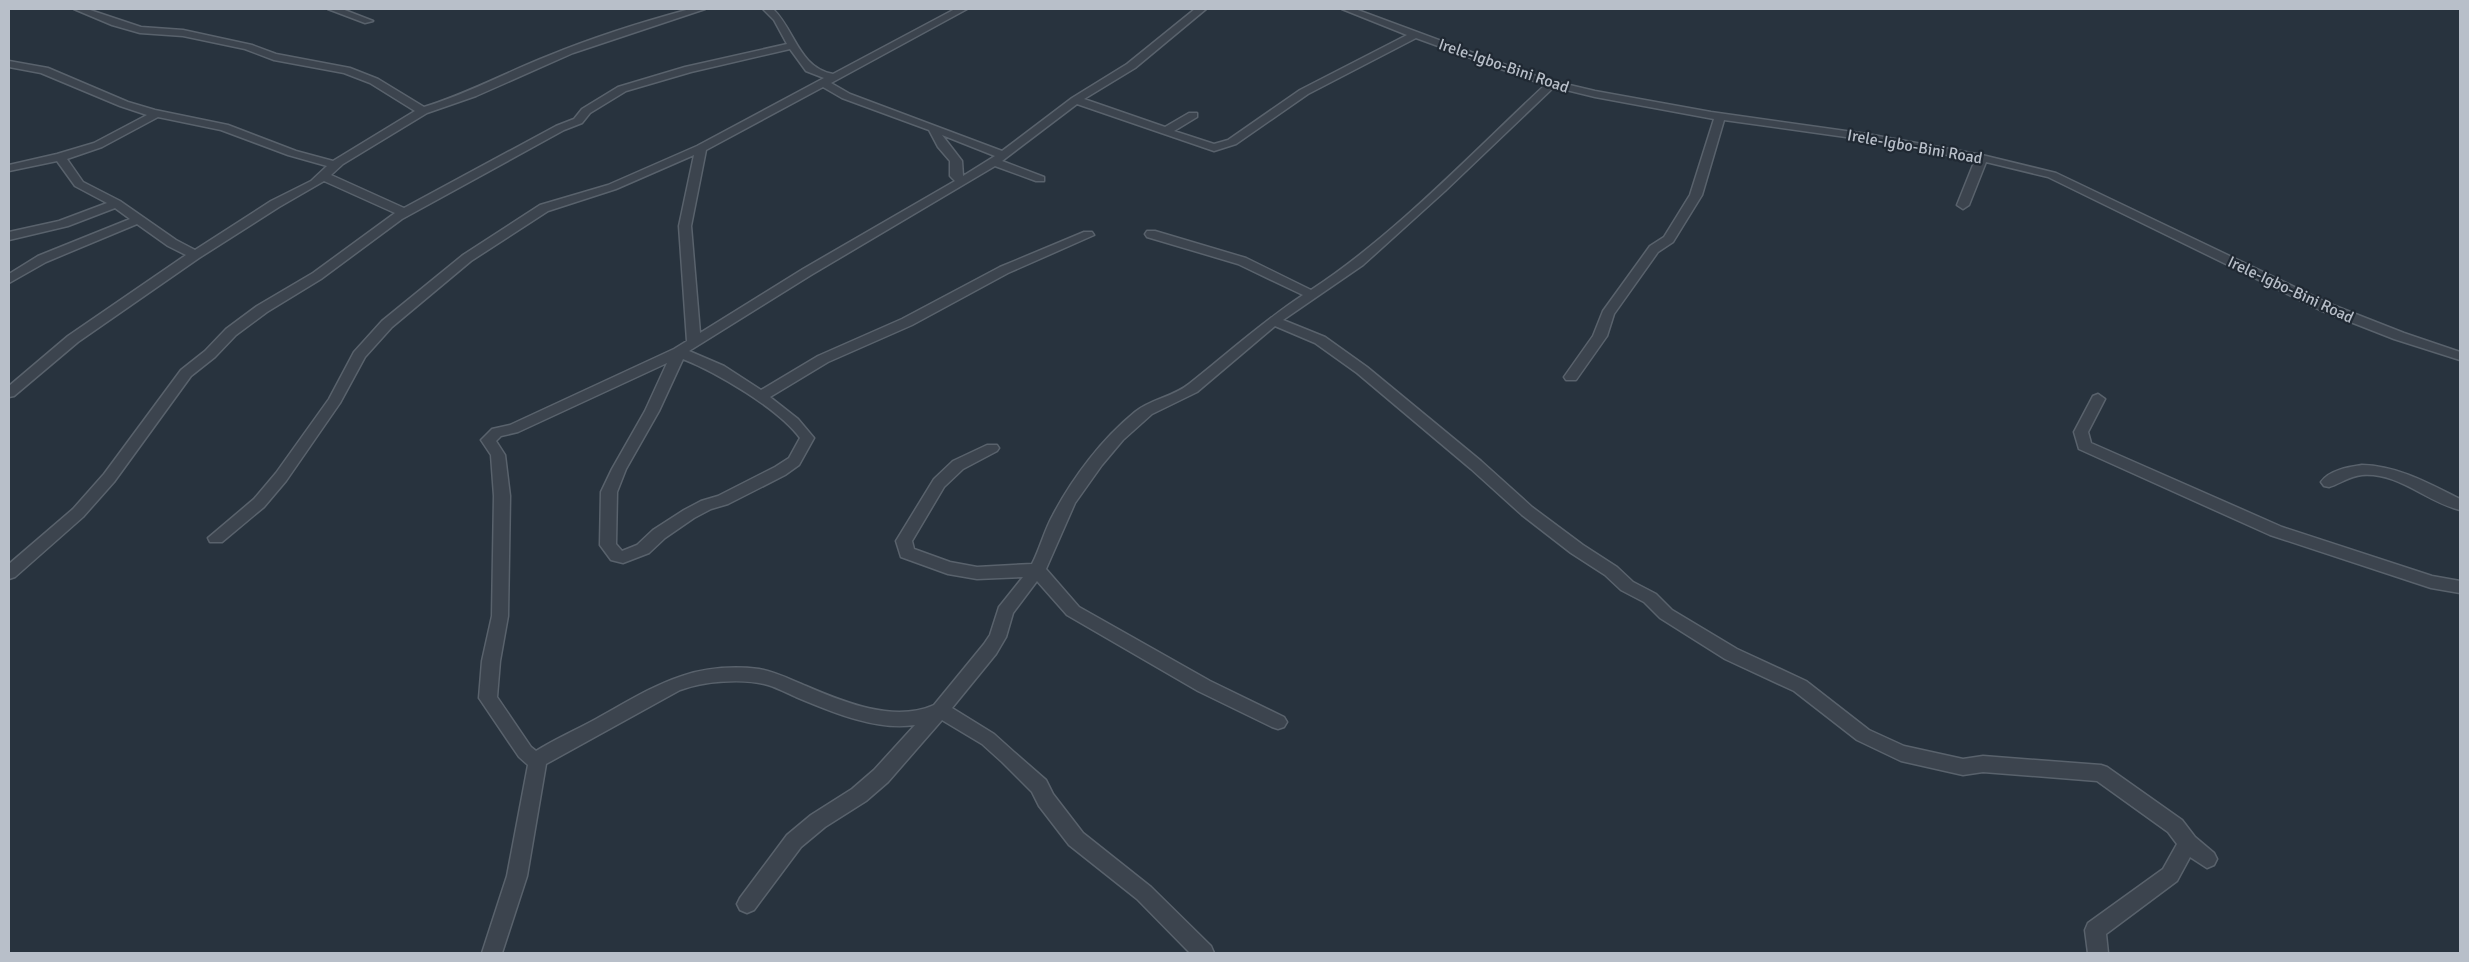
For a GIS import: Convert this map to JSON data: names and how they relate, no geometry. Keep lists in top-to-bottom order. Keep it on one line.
{"streets":{"street":["Irele-Igbo-Bini Road"]}}
